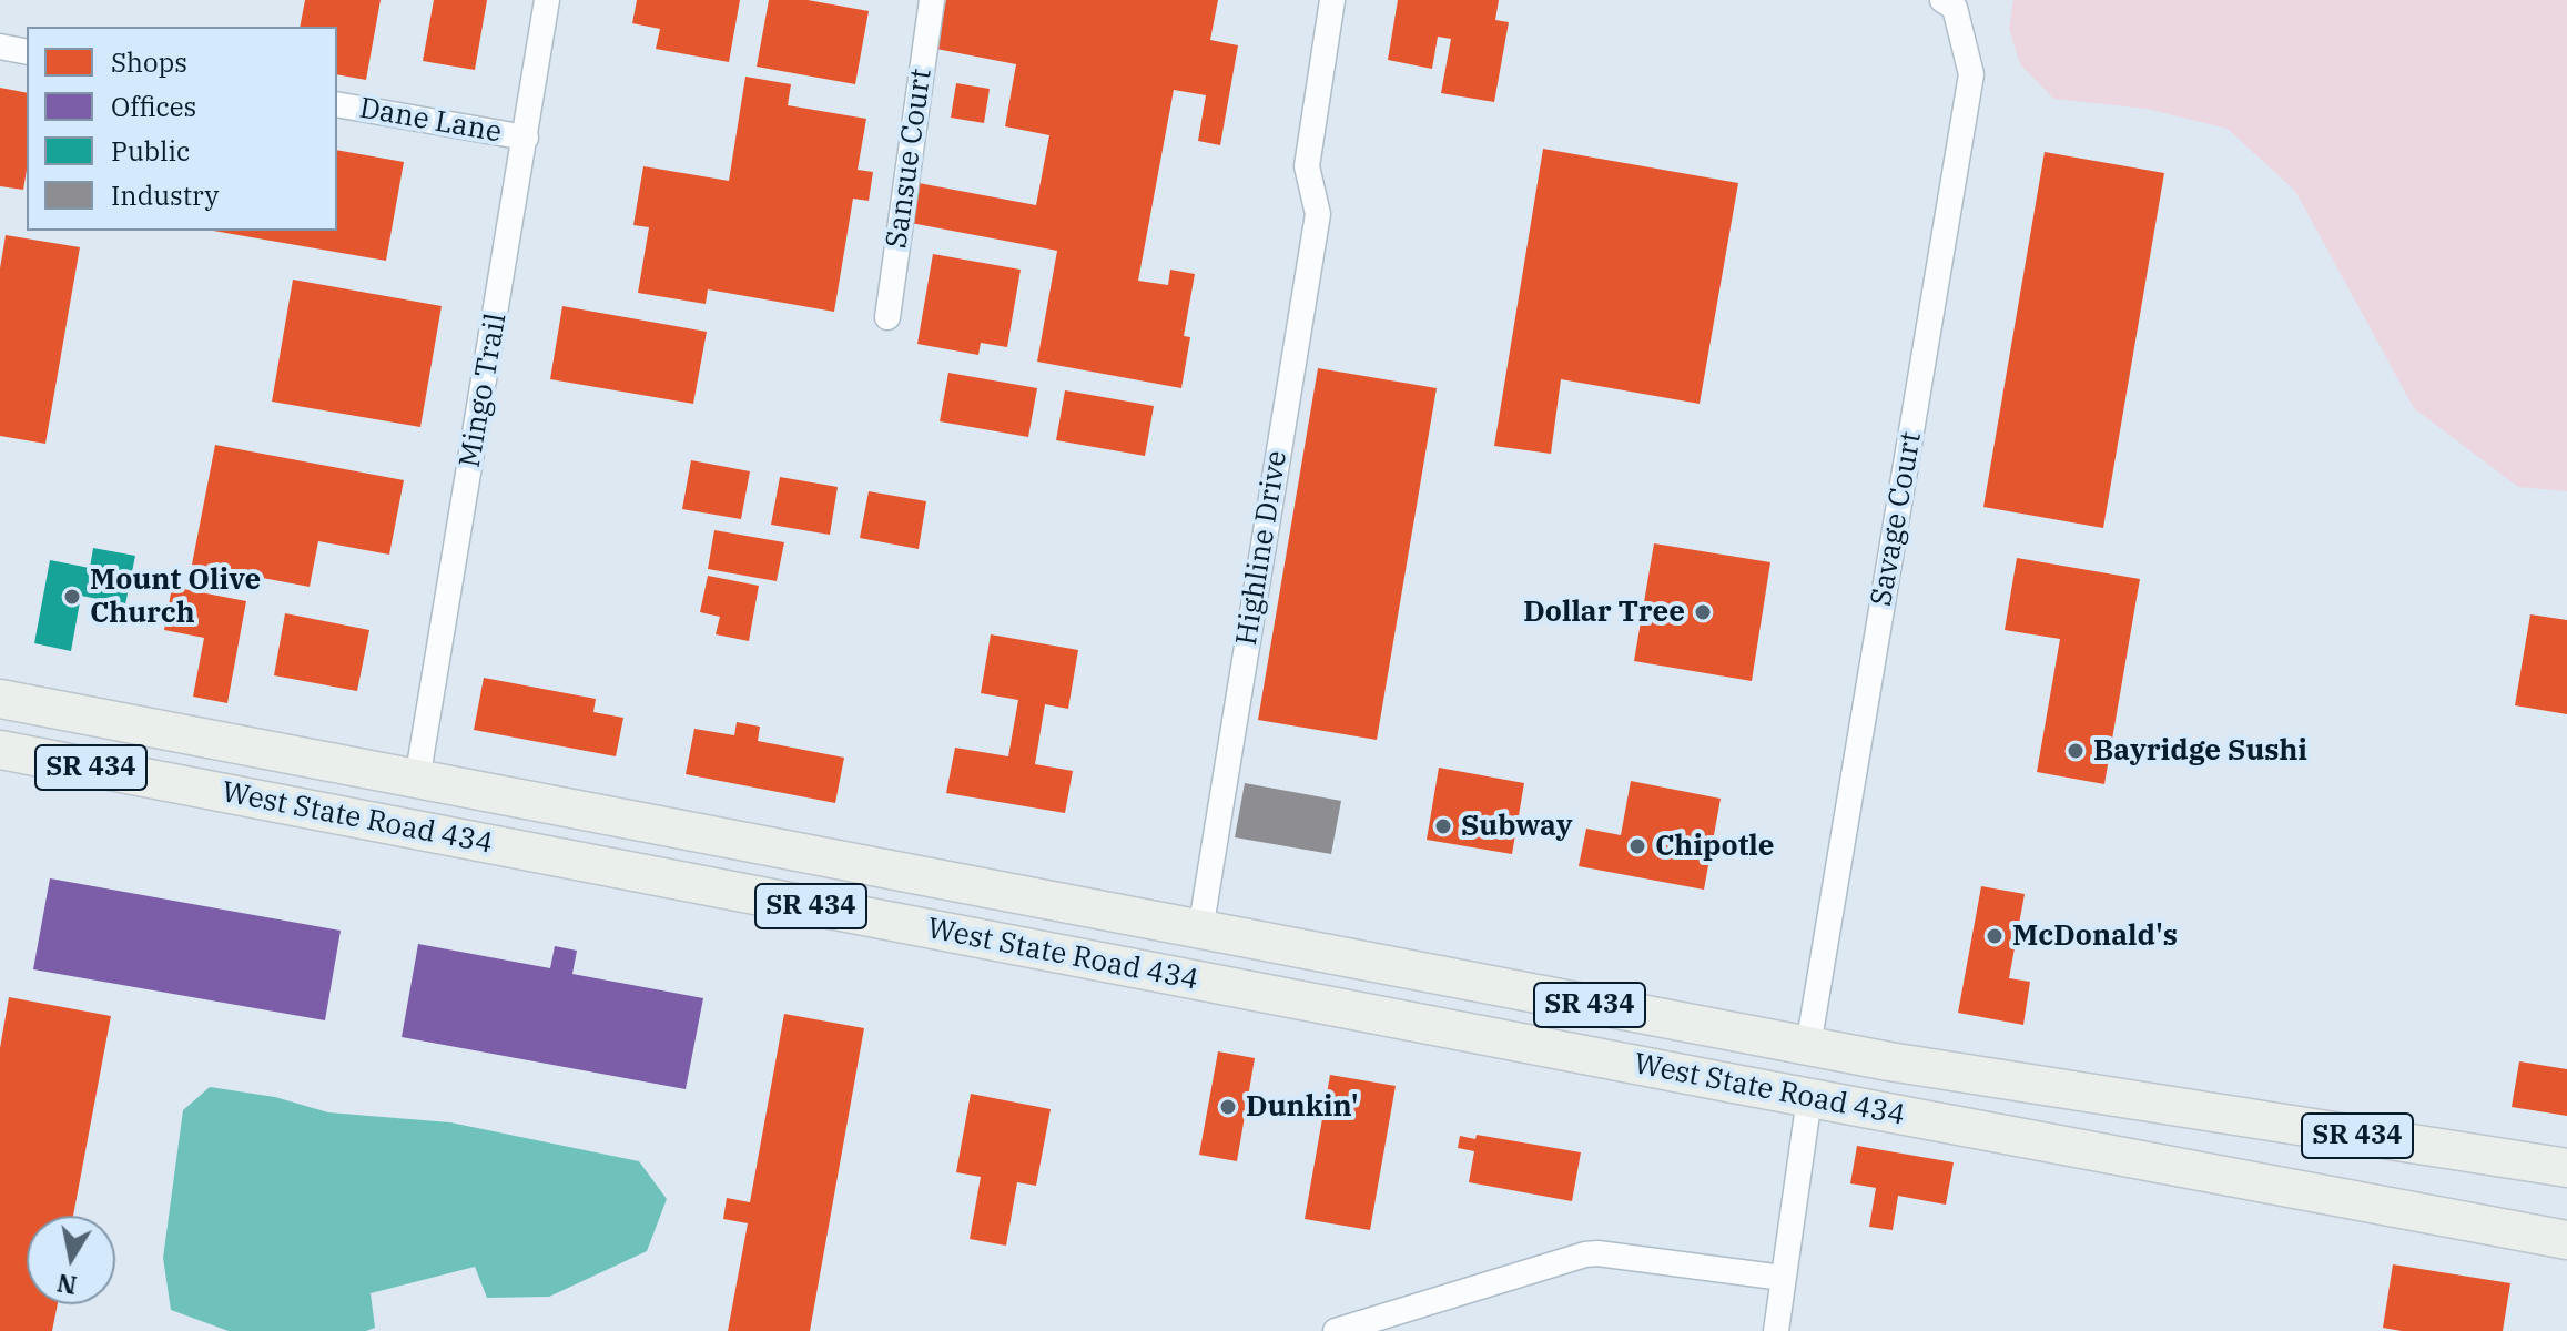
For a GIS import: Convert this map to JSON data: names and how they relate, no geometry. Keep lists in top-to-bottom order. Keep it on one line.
{"streets":{"main road":["SR 434","West State Road 434"],"street":["Dane Lane","Sansue Court","Mingo Trail","Savage Court","Highline Drive"]},"crossings":[["Dane Lane","Mingo Trail"],["Mingo Trail","West State Road 434"],["Savage Court","West State Road 434"],["Highline Drive","West State Road 434"],["SR 434","West State Road 434"]],"places":["Mount Olive Church","Dollar Tree","Bayridge Sushi","Subway","Chipotle","McDonald's","Dunkin'"],"legend":["Shops","Offices","Public","Industry"],"north":"bottom"}
